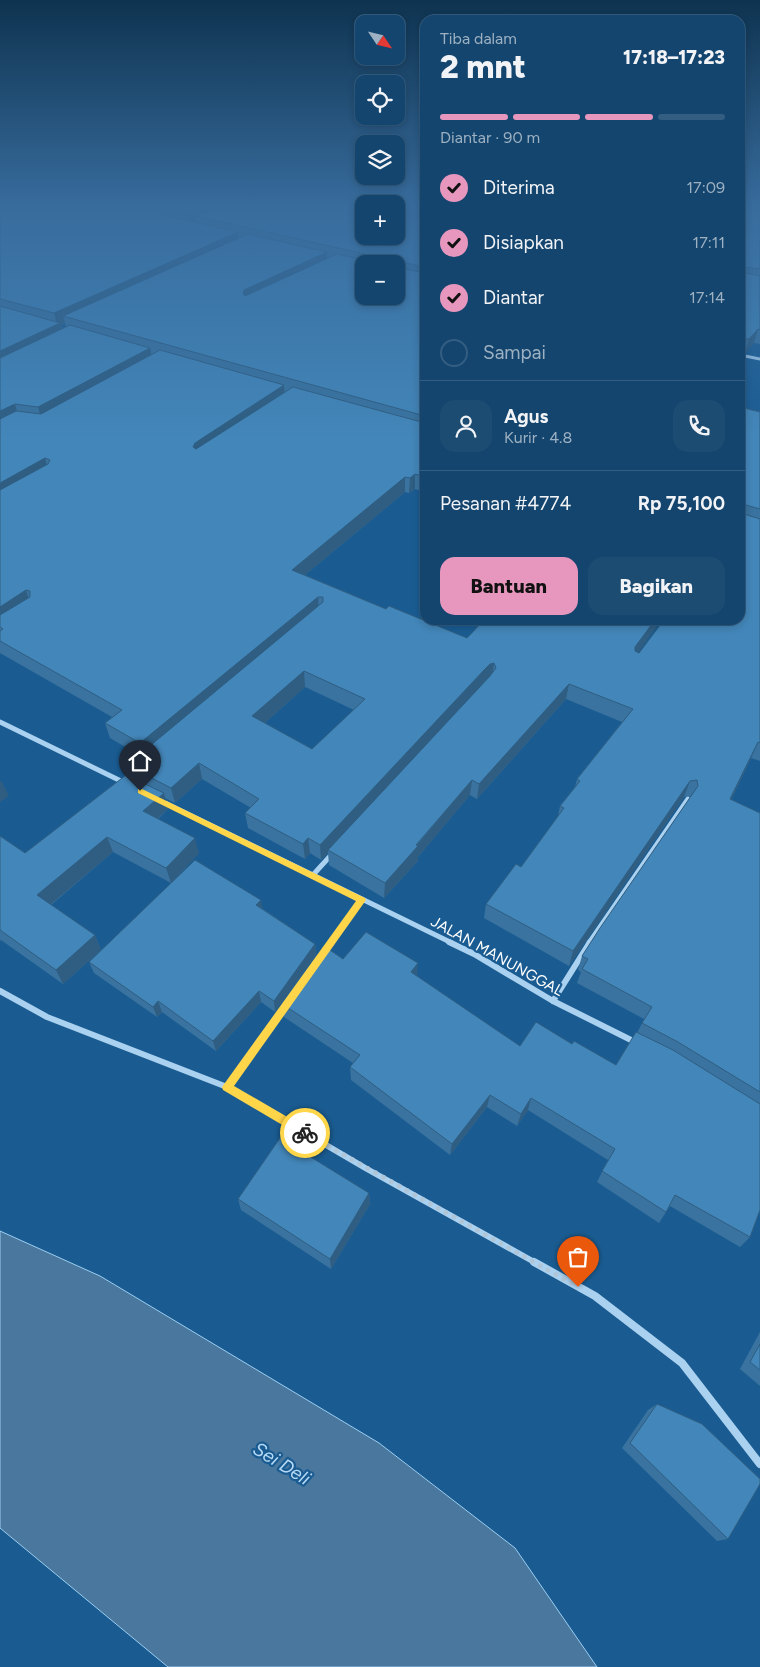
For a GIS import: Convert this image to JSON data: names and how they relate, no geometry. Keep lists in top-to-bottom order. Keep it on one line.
{"streets":{"street":["JALAN MANUNGGAL"]},"water":["Sei Deli"],"north":"bottom right","page":{"map_buttons":["+","−"],"heading":["2 mnt","Tiba dalam","17:18–17:23"],"panel":["Agus","Kurir · 4.8","Pesanan #4774","Rp 75,100"],"bar":"Diantar · 90 m","list":[["Diterima","17:09"],["Disiapkan","17:11"],["Diantar","17:14"],"Sampai"],"buttons":["Bantuan","Bagikan"]}}
